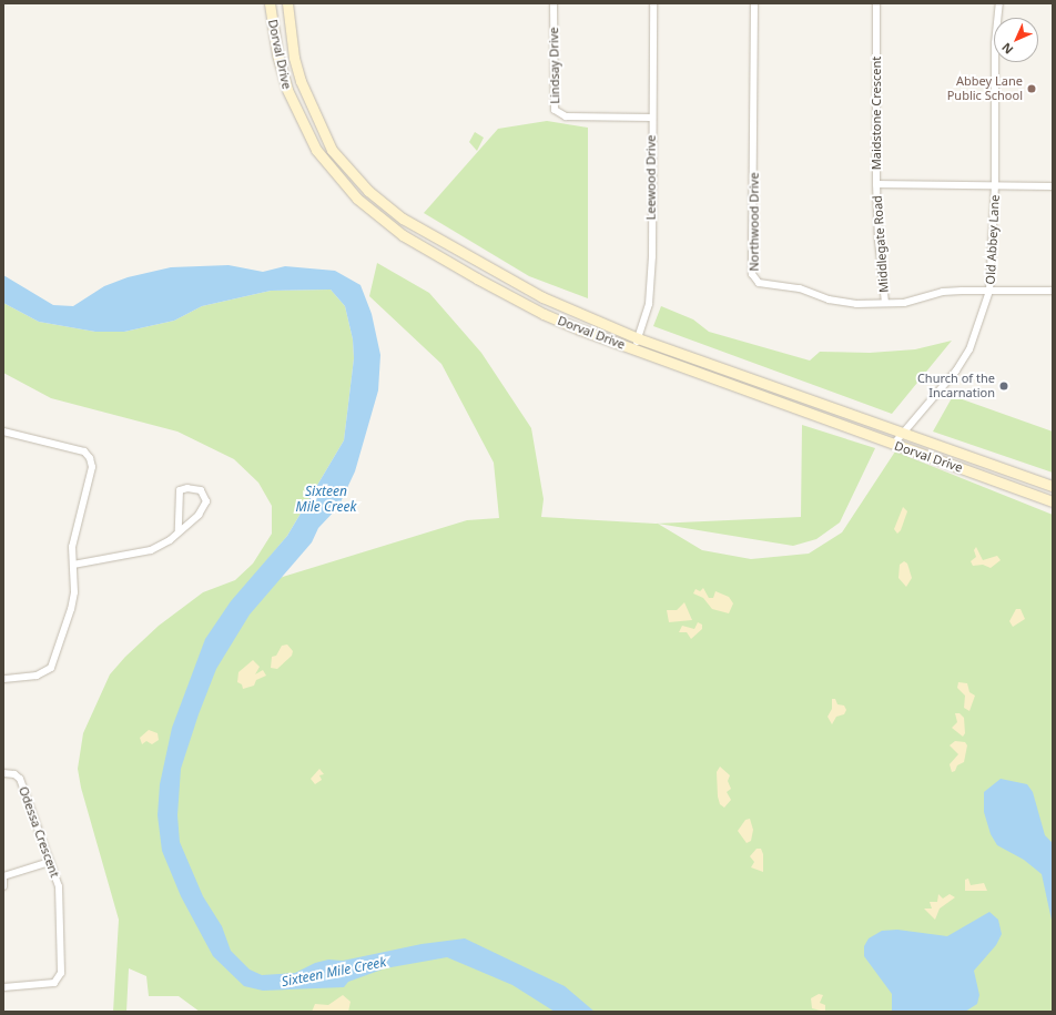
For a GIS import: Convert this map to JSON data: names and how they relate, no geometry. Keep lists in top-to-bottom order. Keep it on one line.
{"streets":{"main road":["Dorval Drive"],"street":["Lindsay Drive","Maidstone Crescent","Leewood Drive","Northwood Drive","Old Abbey Lane","Middlegate Road","Odessa Crescent"]},"crossings":[["Dorval Drive","Leewood Drive"],["Dorval Drive","Old Abbey Lane"],["Lindsay Drive","Leewood Drive"],["Maidstone Crescent","Old Abbey Lane"],["Maidstone Crescent","Middlegate Road"],["Northwood Drive","Old Abbey Lane"],["Northwood Drive","Middlegate Road"]],"water":["Sixteen Mile Creek"],"places":["Abbey Lane Public School","Church of the Incarnation"],"north":"bottom left"}
